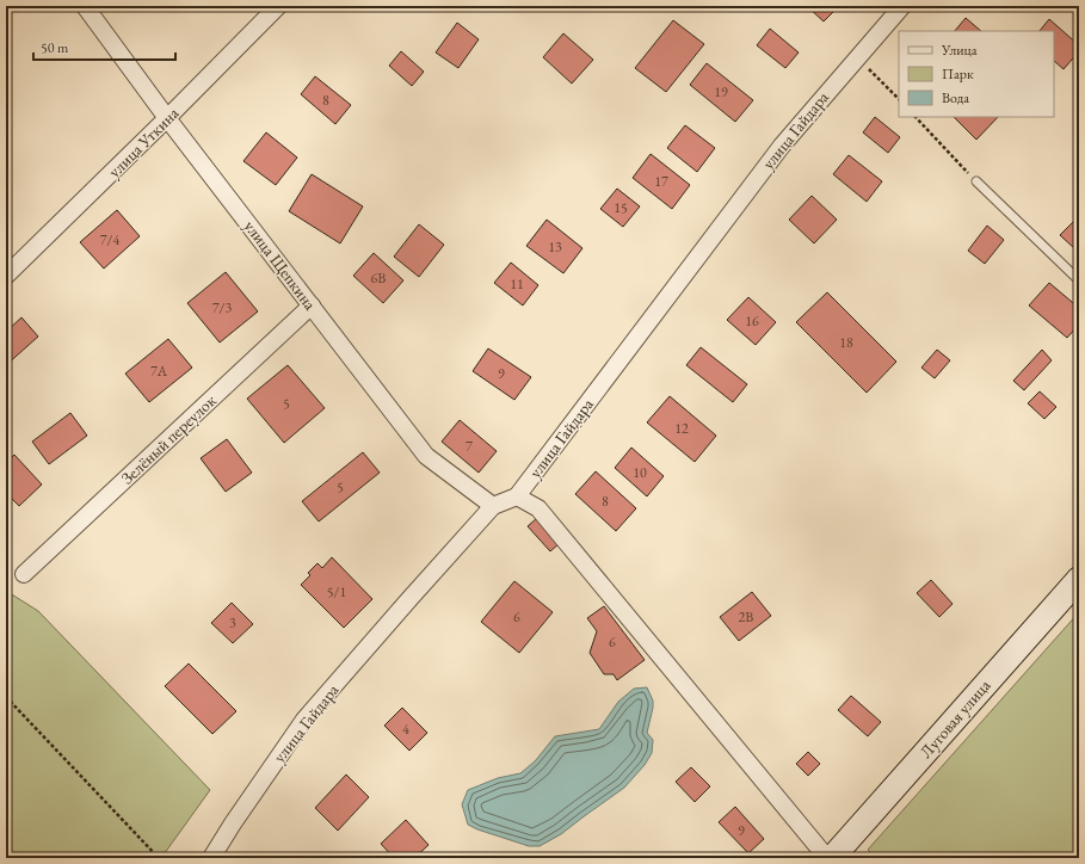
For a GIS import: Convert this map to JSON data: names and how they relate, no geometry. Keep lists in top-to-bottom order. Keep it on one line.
{"streets":{"street":["улица Гайдара","улица Уткина","улица Щепкина","Зелёный переулок","Луговая улица"]},"crossings":[["улица Гайдара","улица Щепкина"],["улица Уткина","улица Щепкина"],["улица Щепкина","Зелёный переулок"]],"house_numbers":["19","8","17","15","7/4","13","6В","11","7/3","16","18","7А","9","5","12","7","10","5","8","5/1","6","2В","3","6","4","9"],"legend":["Улица","Парк","Вода"],"scale_bar":"50 m"}
